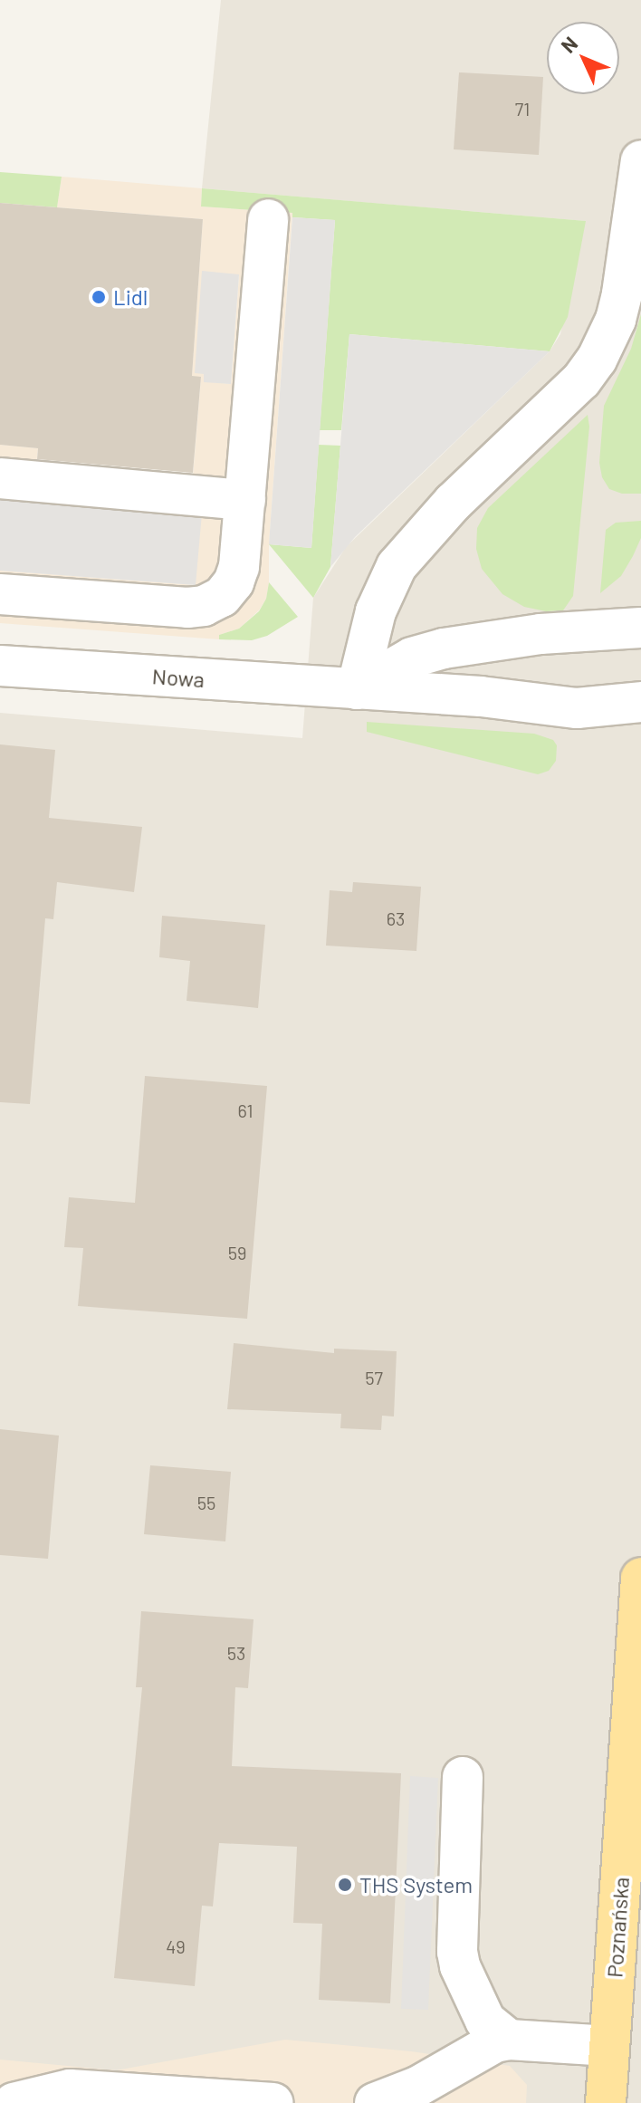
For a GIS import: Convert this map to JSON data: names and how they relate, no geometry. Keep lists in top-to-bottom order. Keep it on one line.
{"streets":{"main road":["Poznańska"],"street":["Nowa"]},"places":["Lidl","THS System"],"house_numbers":["71","63","61","59","57","55","53","49"],"north":"top left"}
